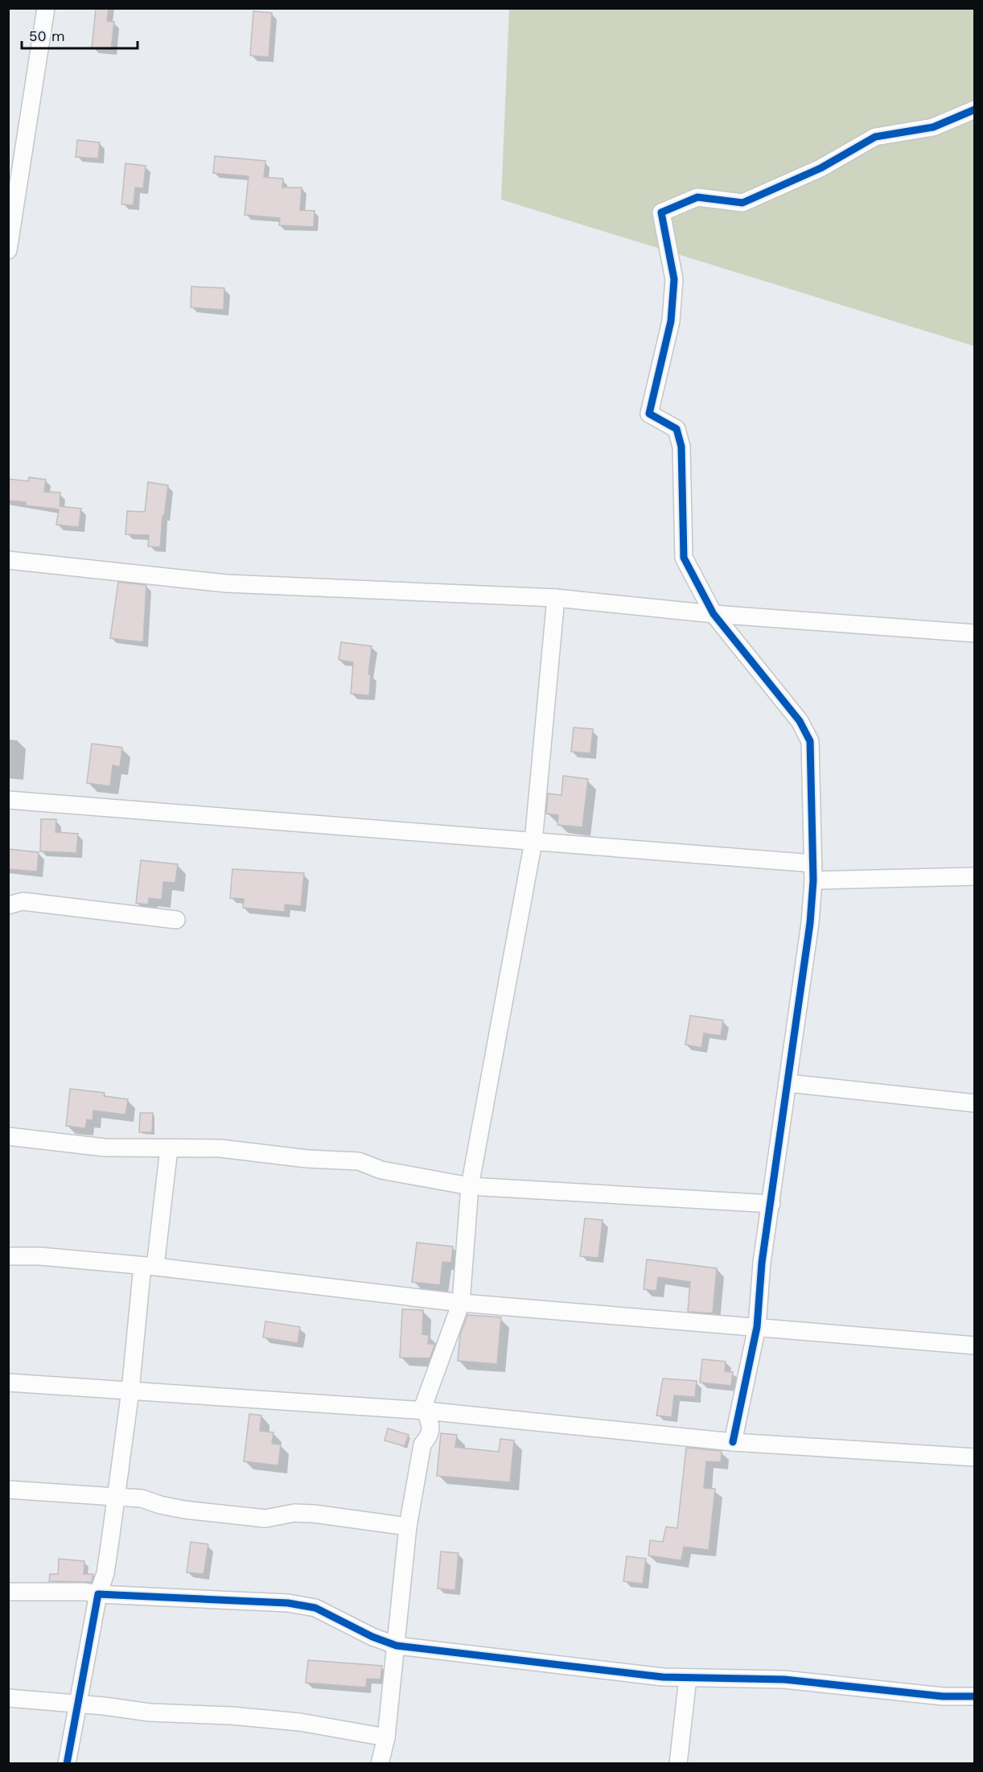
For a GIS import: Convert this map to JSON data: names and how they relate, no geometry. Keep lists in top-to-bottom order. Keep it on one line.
{"scale_bar":"50 m"}
